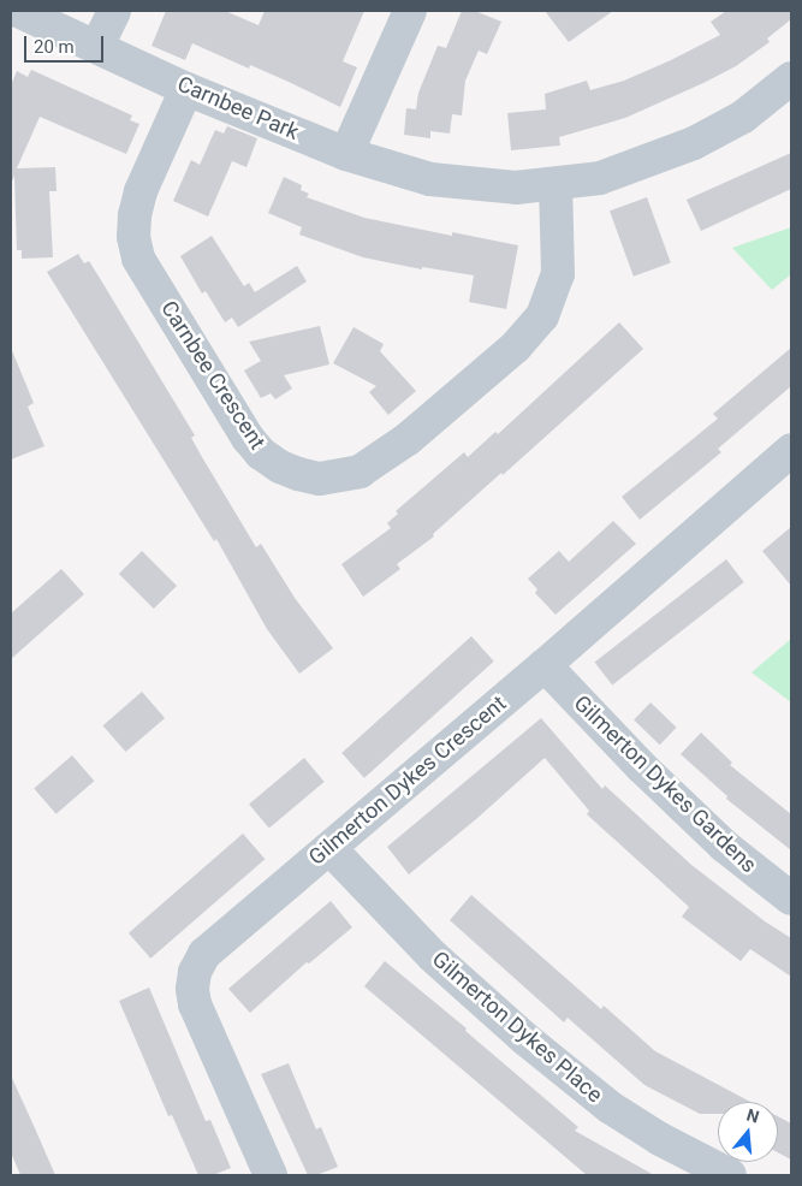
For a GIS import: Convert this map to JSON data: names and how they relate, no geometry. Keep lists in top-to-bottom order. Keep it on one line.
{"streets":{"street":["Carnbee Park","Carnbee Crescent","Gilmerton Dykes Crescent","Gilmerton Dykes Gardens","Gilmerton Dykes Place"]},"crossings":[["Carnbee Park","Carnbee Crescent"],["Gilmerton Dykes Crescent","Gilmerton Dykes Gardens"],["Gilmerton Dykes Crescent","Gilmerton Dykes Place"]],"scale_bar":"20 m","north":"top"}
